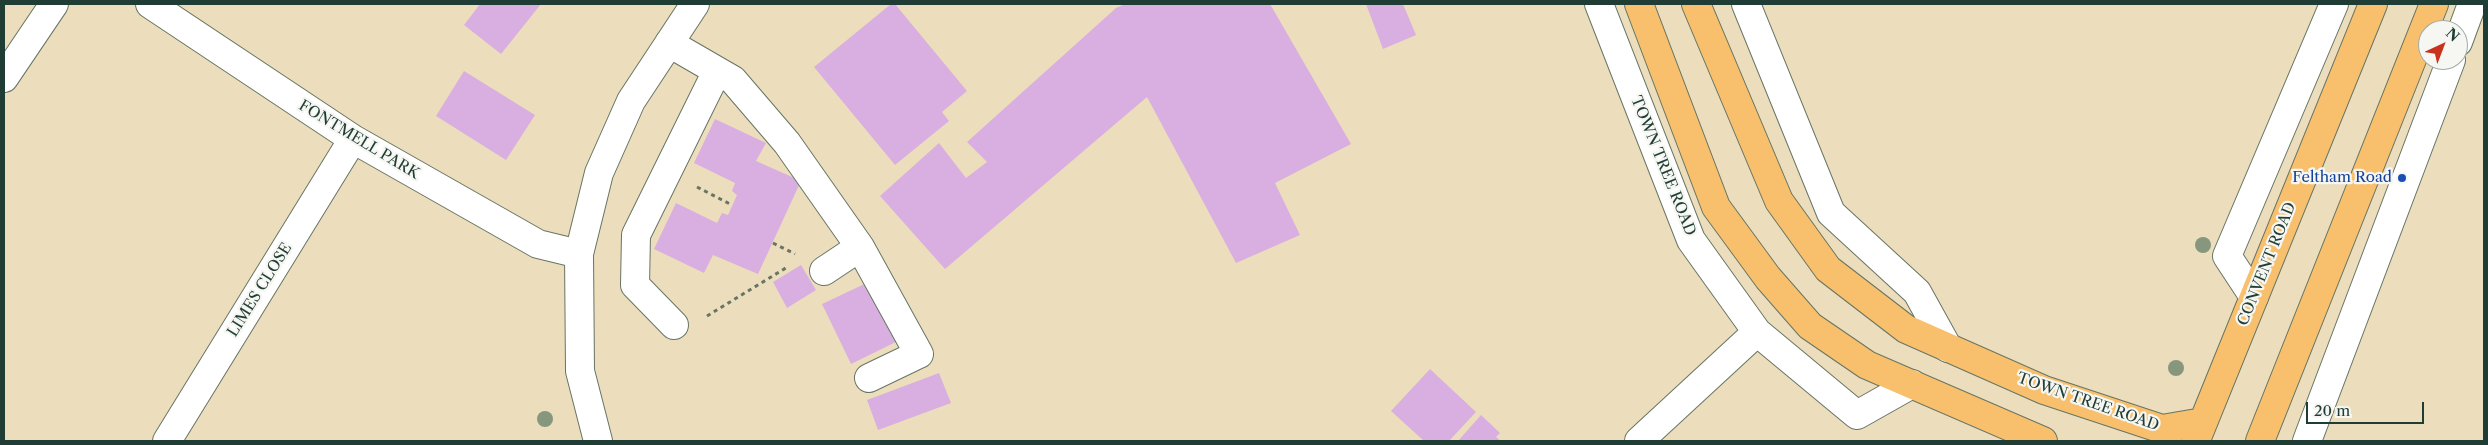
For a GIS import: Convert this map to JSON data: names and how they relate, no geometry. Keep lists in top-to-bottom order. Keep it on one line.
{"streets":{"main road":["TOWN TREE ROAD","CONVENT ROAD"],"street":["FONTMELL PARK","LIMES CLOSE"]},"crossings":[["FONTMELL PARK","LIMES CLOSE"],["TOWN TREE ROAD","CONVENT ROAD"]],"places":["Feltham Road"],"scale_bar":"20 m","north":"top right"}
